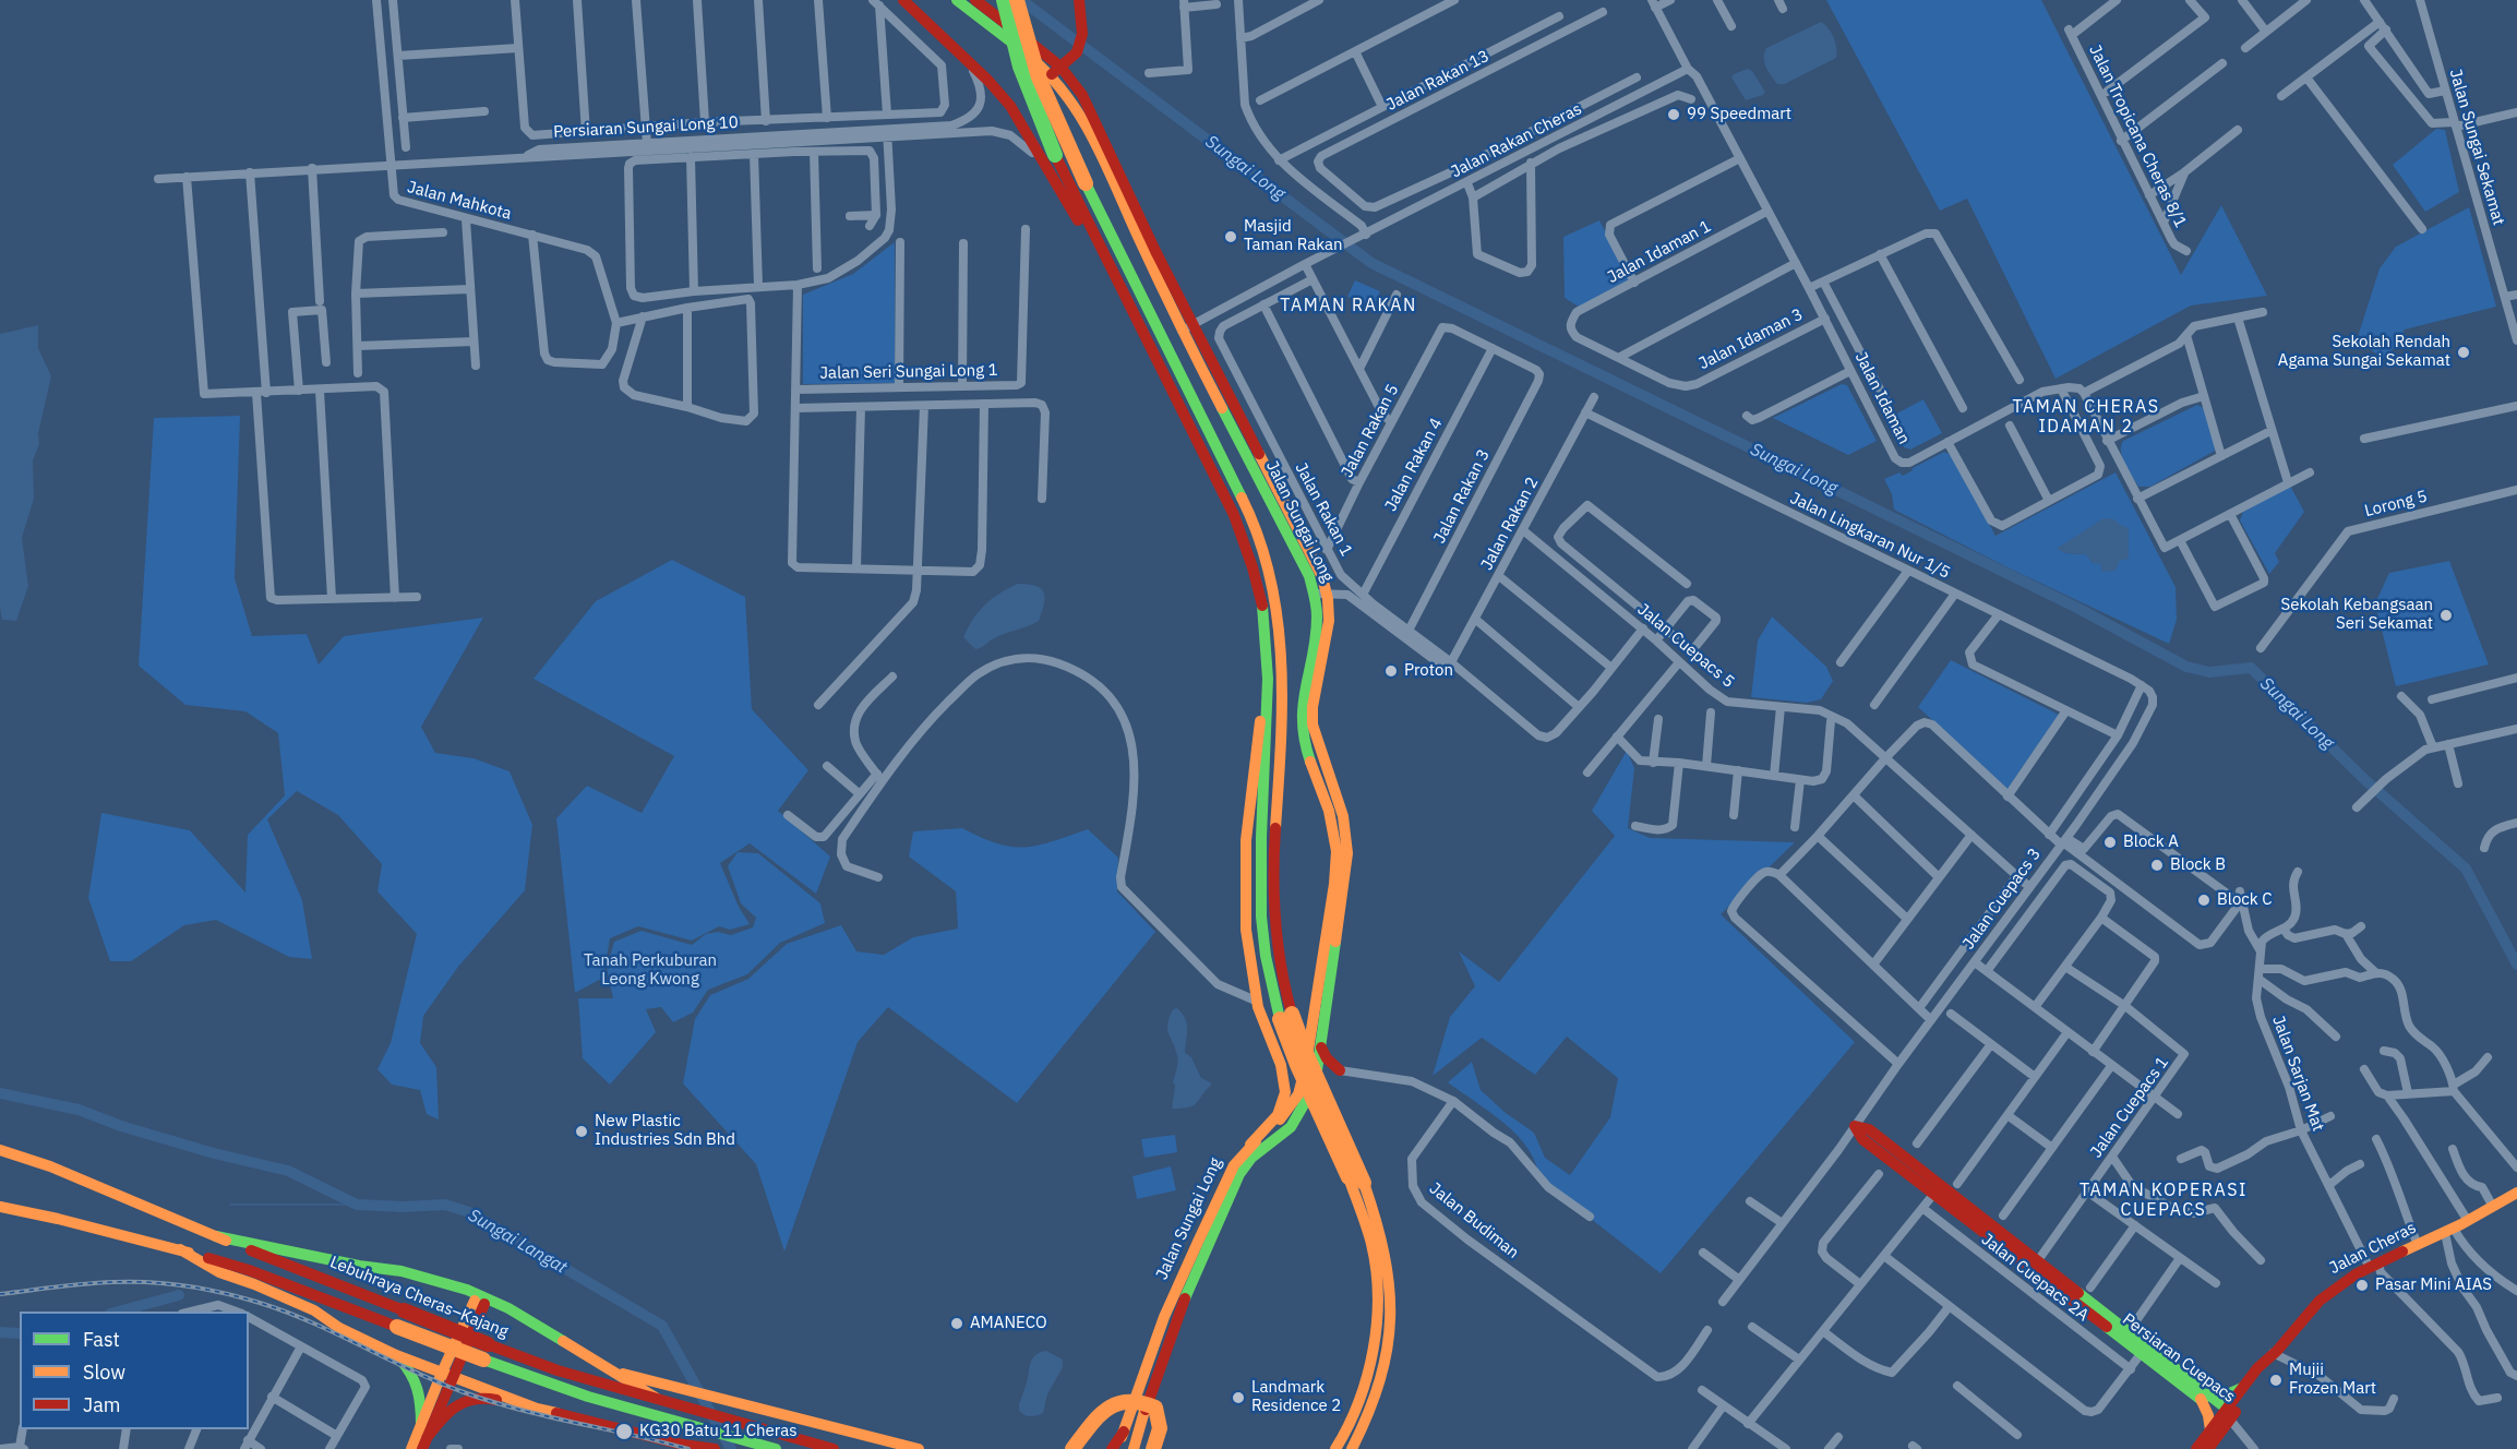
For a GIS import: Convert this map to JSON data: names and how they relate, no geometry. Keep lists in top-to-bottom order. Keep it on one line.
{"streets":{"main road":["Jalan Sungai Long","Jalan Cheras","Lebuhraya Cheras–Kajang","Persiaran Cuepacs"],"street":["Jalan Rakan 13","Persiaran Sungai Long 10","Jalan Tropicana Cheras 8/1","Jalan Rakan Cheras","Jalan Sungai Sekamat","Jalan Mahkota","Jalan Idaman 1","Jalan Idaman 3","Jalan Seri Sungai Long 1","Jalan Idaman","Jalan Rakan 5","Jalan Rakan 4","Jalan Rakan 3","Lorong 5","Jalan Rakan 1","Jalan Rakan 2","Jalan Lingkaran Nur 1/5","Jalan Cuepacs 5","Jalan Cuepacs 3","Jalan Sarjan Mat","Jalan Cuepacs 1","Jalan Budiman","Jalan Cuepacs 2A"]},"crossings":[["Persiaran Sungai Long 10","Jalan Mahkota"],["Jalan Rakan Cheras","Jalan Idaman"],["Jalan Rakan Cheras","Jalan Sungai Long"],["Jalan Idaman 1","Jalan Idaman 3"],["Jalan Idaman 1","Jalan Idaman"],["Jalan Idaman 3","Jalan Idaman"],["Jalan Rakan 5","Jalan Rakan 4"],["Jalan Rakan 5","Jalan Rakan 3"],["Jalan Rakan 5","Jalan Rakan 1"],["Jalan Rakan 4","Jalan Rakan 3"],["Jalan Rakan 4","Jalan Rakan 1"],["Jalan Rakan 3","Jalan Rakan 1"],["Jalan Rakan 1","Jalan Rakan 2"],["Jalan Rakan 2","Jalan Lingkaran Nur 1/5"],["Jalan Rakan 2","Jalan Cuepacs 5"],["Jalan Lingkaran Nur 1/5","Jalan Cuepacs 3"],["Jalan Cuepacs 5","Jalan Cuepacs 3"],["Jalan Cuepacs 3","Persiaran Cuepacs"],["Jalan Sarjan Mat","Jalan Cheras"],["Jalan Cuepacs 1","Persiaran Cuepacs"],["Jalan Cheras","Persiaran Cuepacs"]],"districts":["TAMAN RAKAN","TAMAN CHERAS IDAMAN 2","TAMAN KOPERASI CUEPACS"],"water":["Sungai Long","Sungai Langat"],"parks":["Tanah Perkuburan Leong Kwong"],"places":["99 Speedmart","Masjid Taman Rakan","Sekolah Rendah Agama Sungai Sekamat","Sekolah Kebangsaan Seri Sekamat","Proton","Block A","Block B","Block C","New Plastic Industries Sdn Bhd","Pasar Mini AIAS","AMANECO","Mujii Frozen Mart","Landmark Residence 2","KG30 Batu 11 Cheras"],"legend":["Fast","Slow","Jam"]}
